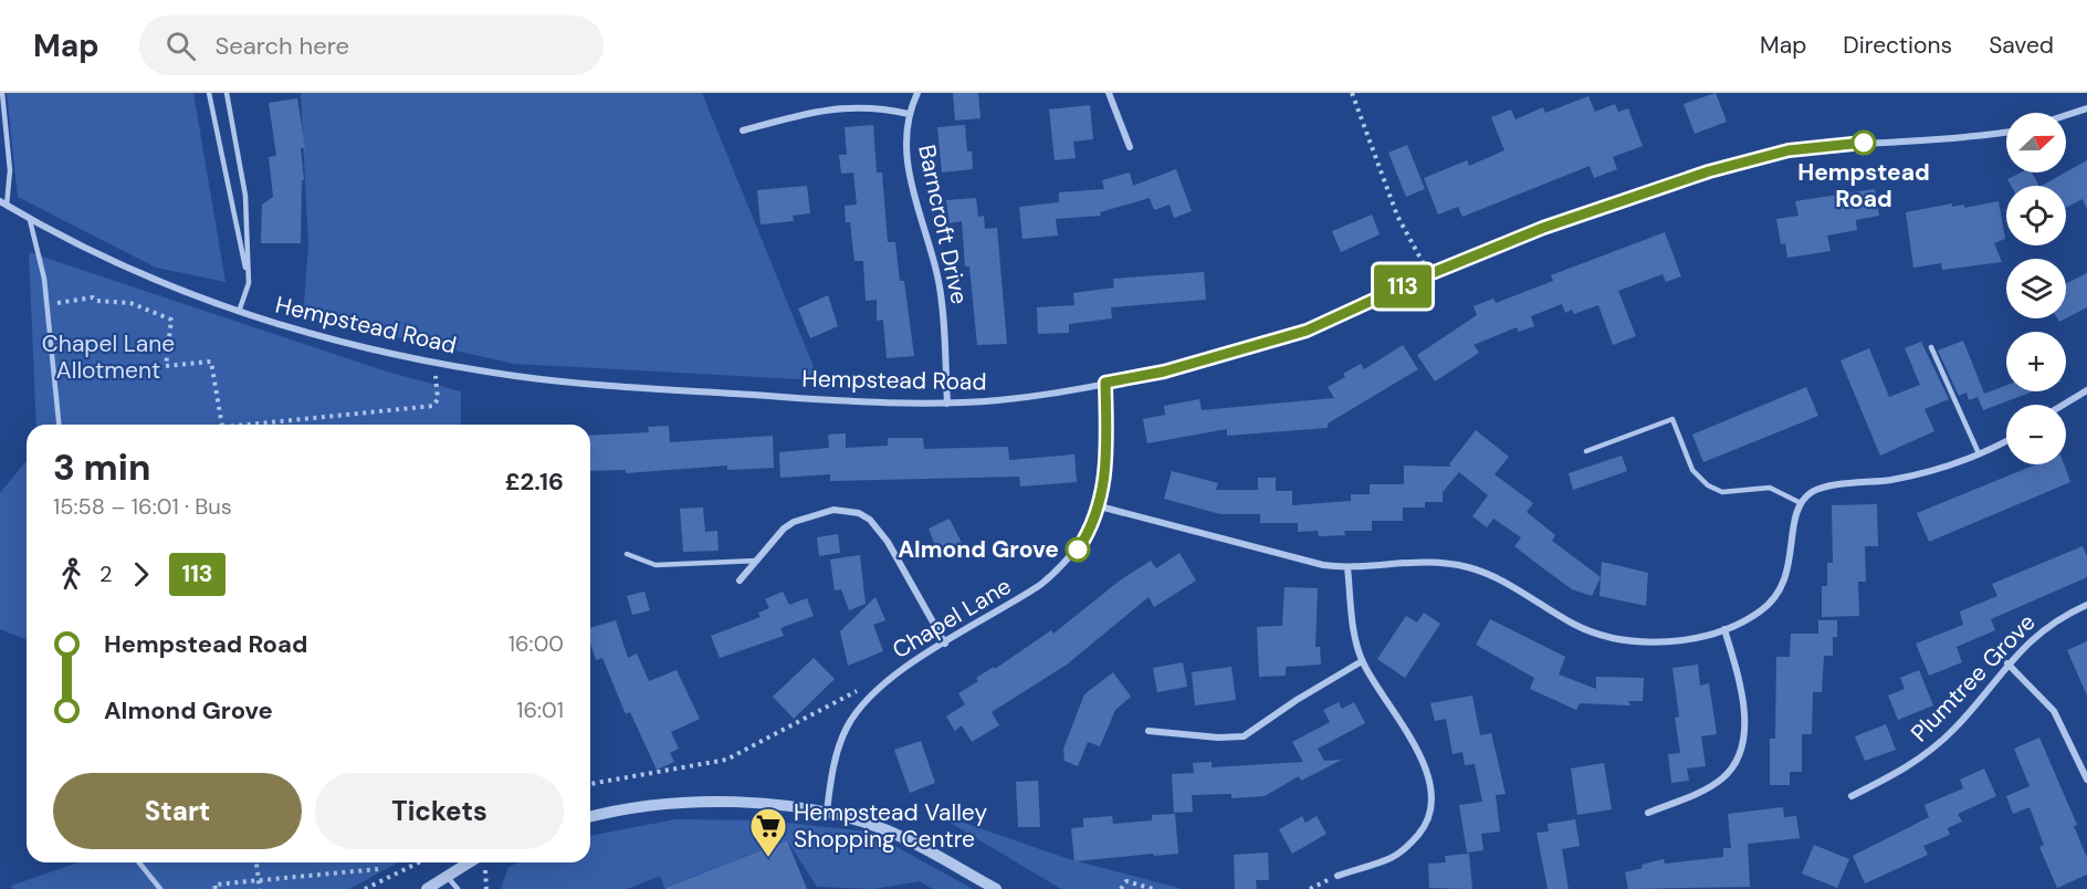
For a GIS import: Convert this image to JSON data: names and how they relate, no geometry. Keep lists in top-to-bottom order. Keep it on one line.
{"streets":{"street":["Barncroft Drive","Hempstead Road","Chapel Lane","Plumtree Grove"]},"crossings":[["Barncroft Drive","Hempstead Road"],["Hempstead Road","Chapel Lane"]],"parks":["Chapel Lane Allotment"],"places":{"other":["Hempstead Road","Almond Grove"],"supermarket":["Hempstead Valley Shopping Centre"]},"lines":["bus line 113"],"north":"right","page":{"header":"Map","search":"Search here","nav":["Map","Directions","Saved"],"on_map":"113","map_buttons":["+","−"],"heading":["3 min","15:58 – 16:01 · Bus","£2.16"],"legs":["2","113"],"list":[{"name":"Hempstead Road","value":"16:00"},{"name":"Almond Grove","value":"16:01"}],"buttons":["Start","Tickets"]}}
